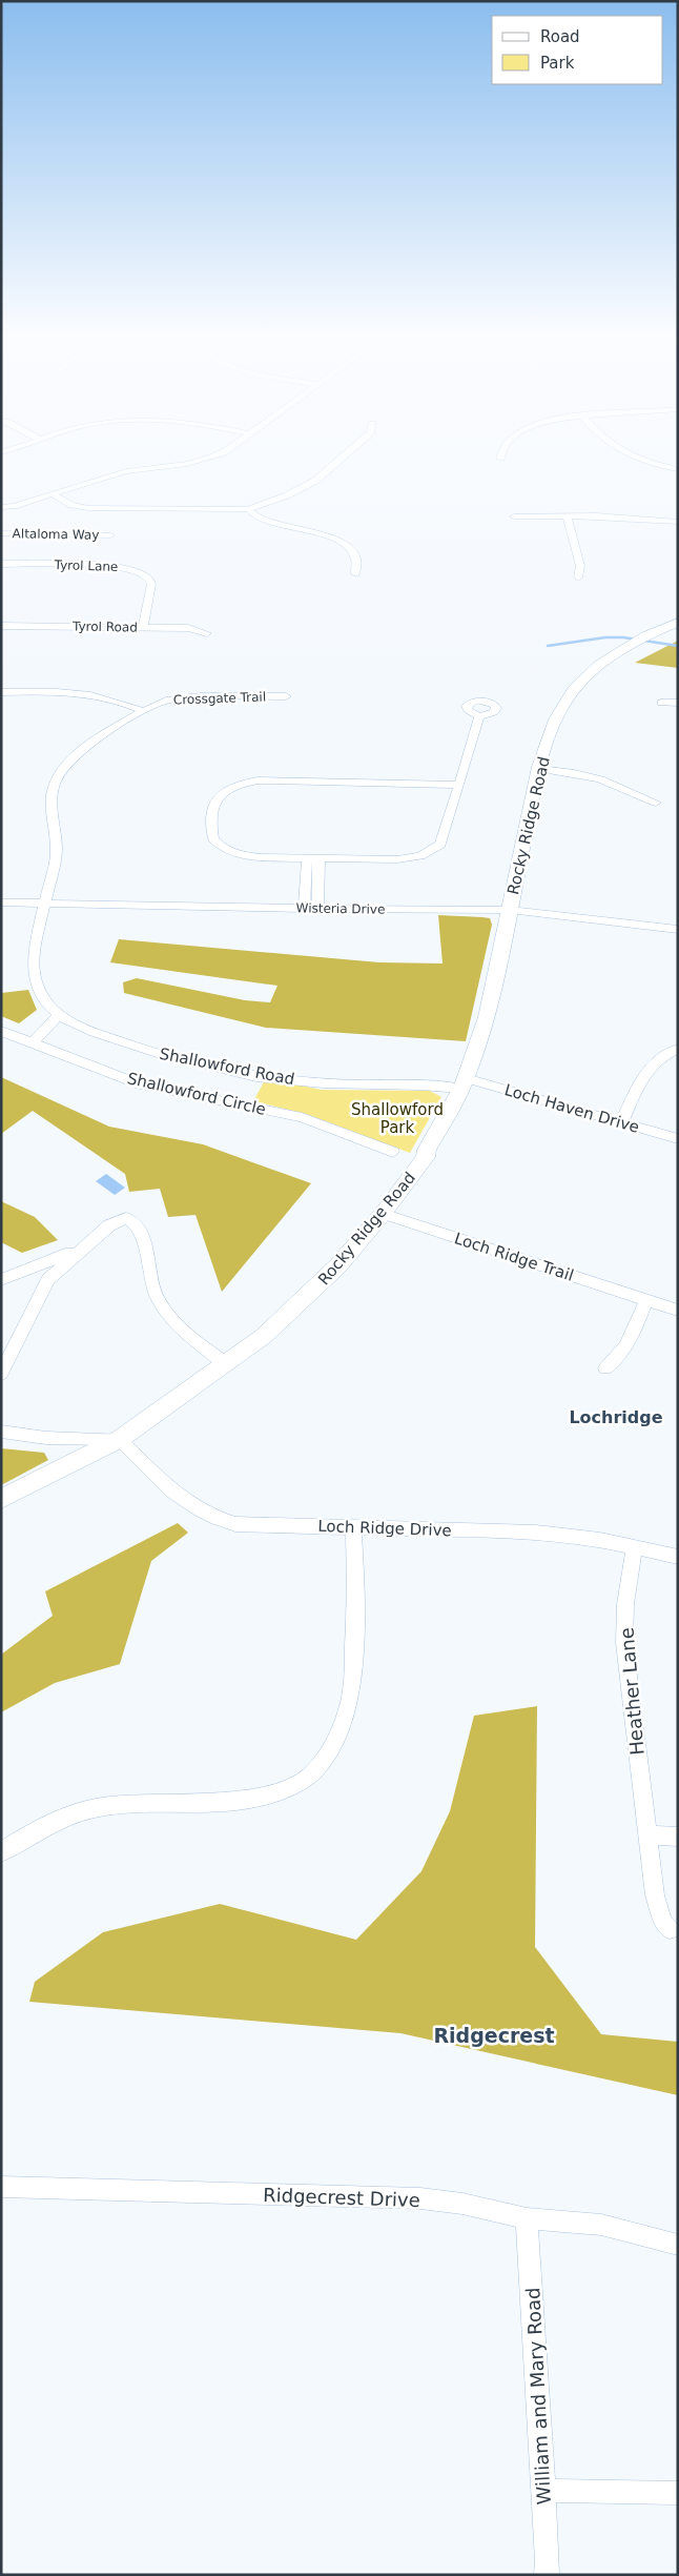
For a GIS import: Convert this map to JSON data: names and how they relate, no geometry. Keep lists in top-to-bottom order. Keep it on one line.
{"streets":{"main road":["Rocky Ridge Road"],"street":["Altaloma Way","Tyrol Lane","Tyrol Road","Crossgate Trail","Wisteria Drive","Shallowford Road","Shallowford Circle","Loch Haven Drive","Loch Ridge Trail","Loch Ridge Drive","Heather Lane","Ridgecrest Drive","William and Mary Road"]},"crossings":[["Tyrol Lane","Tyrol Road"],["Crossgate Trail","Wisteria Drive"],["Crossgate Trail","Shallowford Road"],["Rocky Ridge Road","Wisteria Drive"],["Rocky Ridge Road","Shallowford Road"],["Rocky Ridge Road","Loch Haven Drive"],["Rocky Ridge Road","Loch Ridge Trail"],["Rocky Ridge Road","Loch Ridge Drive"],["Wisteria Drive","Shallowford Road"],["Shallowford Road","Loch Haven Drive"],["Loch Ridge Drive","Heather Lane"],["Ridgecrest Drive","William and Mary Road"]],"districts":["Lochridge","Ridgecrest"],"parks":["Shallowford Park"],"legend":["Road","Park"]}
